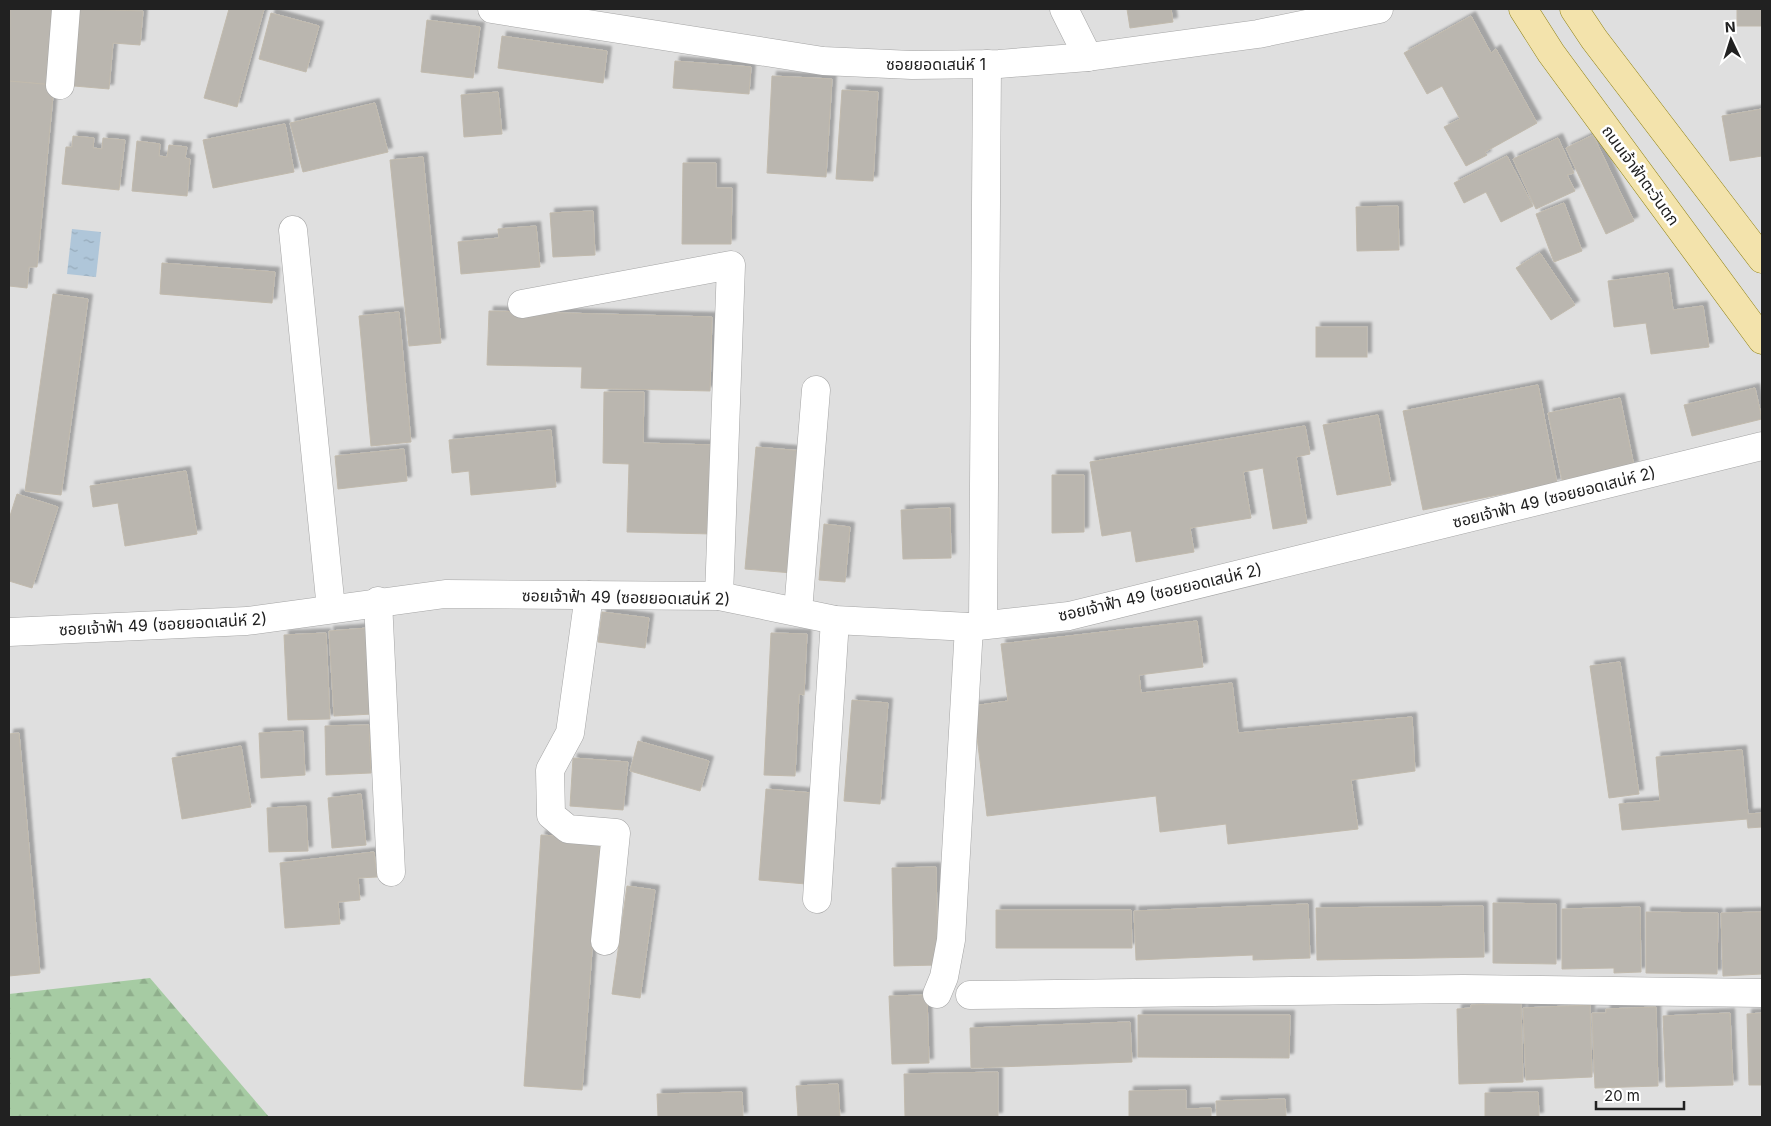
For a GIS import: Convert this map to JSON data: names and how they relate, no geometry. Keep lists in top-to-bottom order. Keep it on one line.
{"streets":{"main road":["ถนนเจ้าฟ้าตะวันตก"],"street":["ซอยยอดเสน่ห์ 1","ซอยเจ้าฟ้า 49 (ซอยยอดเสน่ห์ 2)"]},"scale_bar":"20 m","north":"top"}
